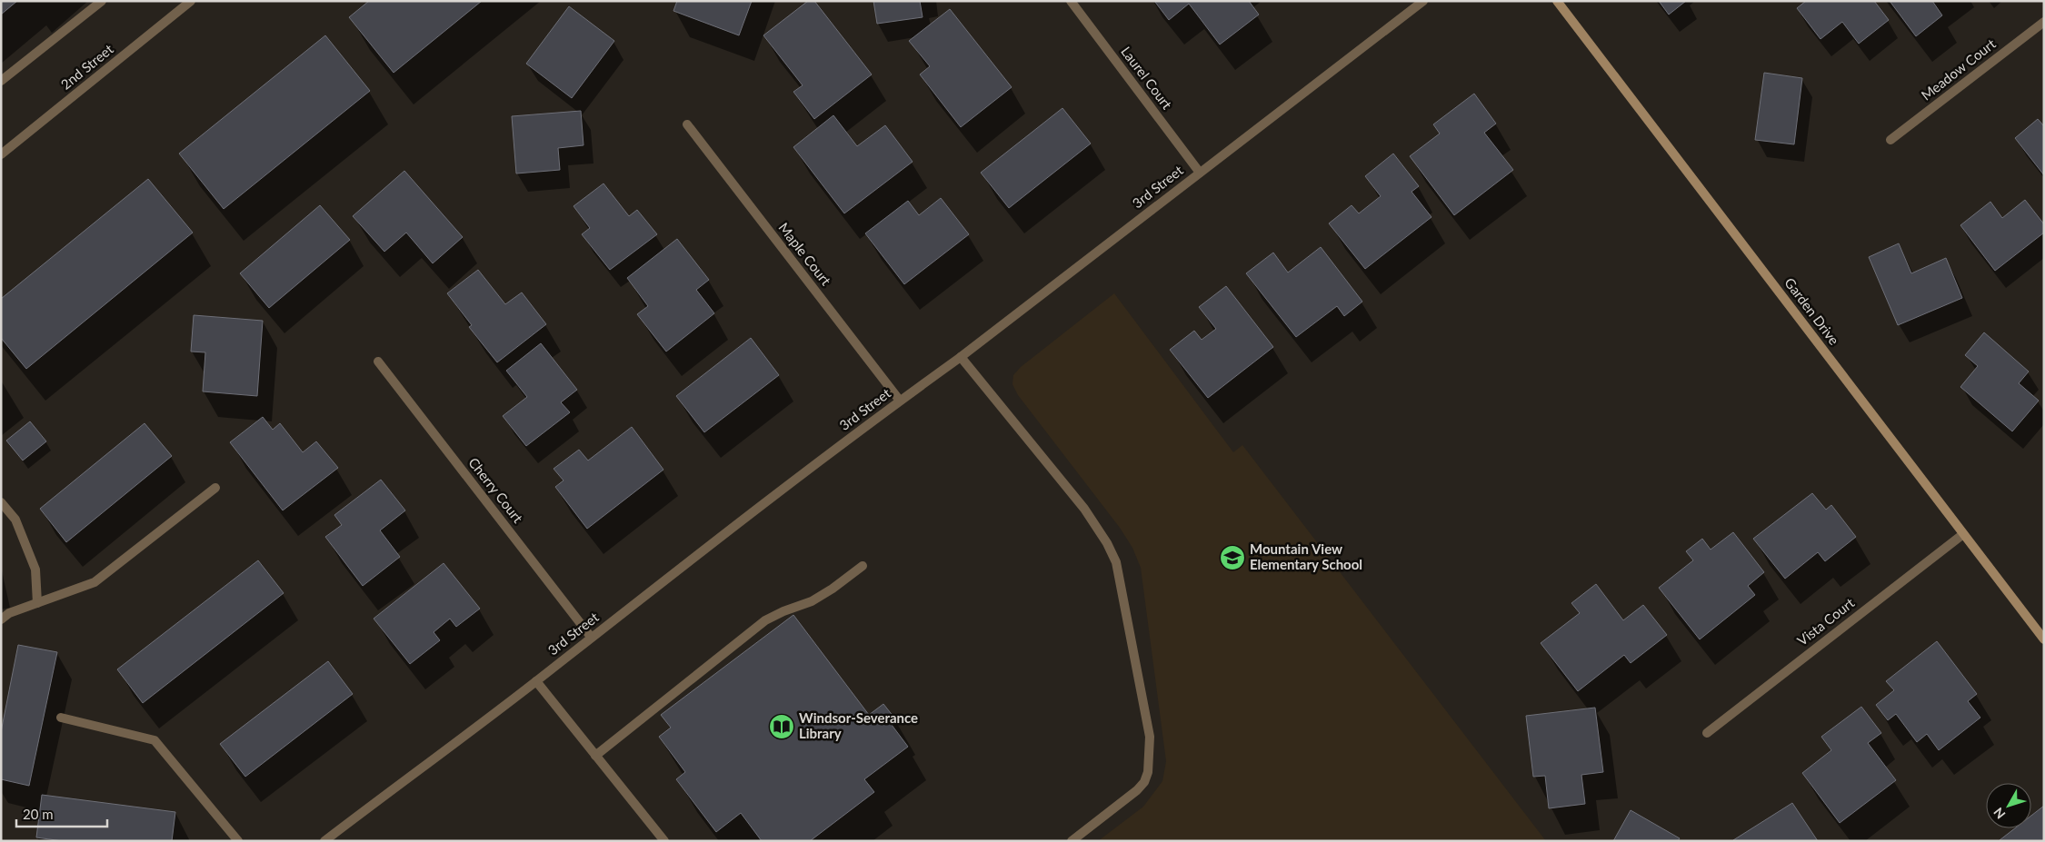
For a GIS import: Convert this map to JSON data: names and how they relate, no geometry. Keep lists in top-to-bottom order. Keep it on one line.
{"streets":{"street":["2nd Street","Meadow Court","Laurel Court","3rd Street","Maple Court","Garden Drive","Cherry Court","Vista Court"]},"crossings":[["Laurel Court","3rd Street"],["3rd Street","Maple Court"],["3rd Street","Cherry Court"],["Garden Drive","Vista Court"]],"places":{"school or university":["Mountain View Elementary School"],"library":["Windsor-Severance Library"]},"scale_bar":"20 m","north":"bottom left"}
